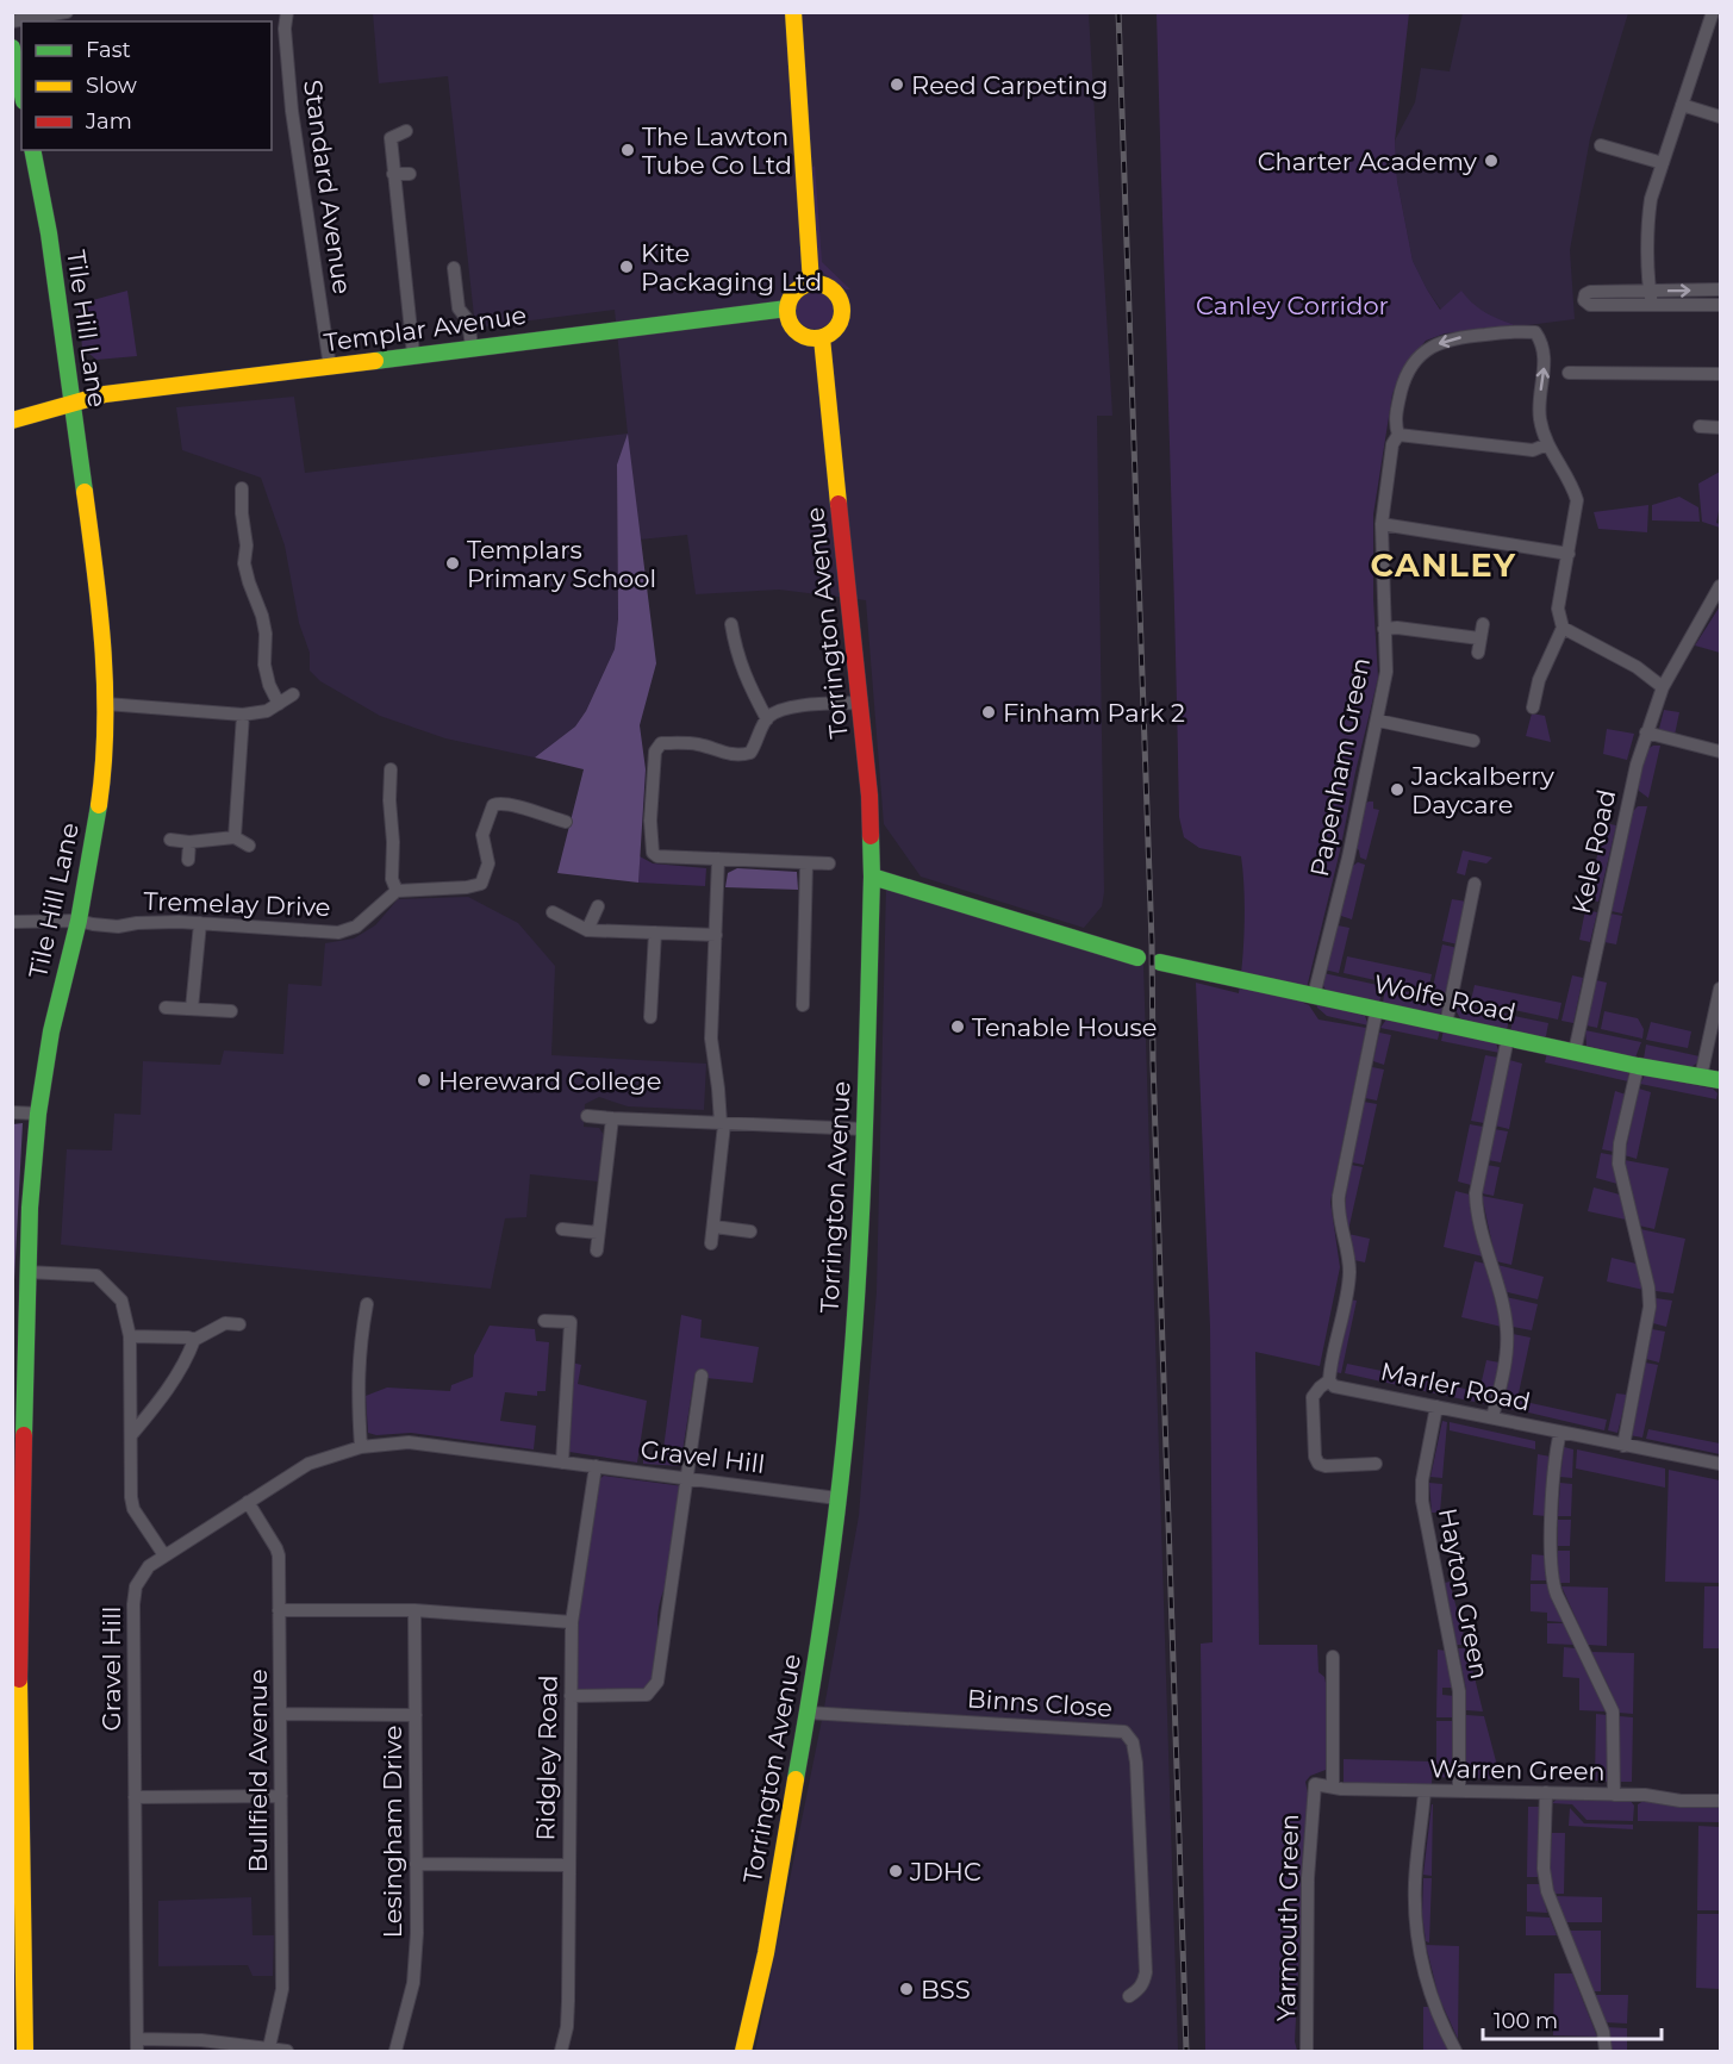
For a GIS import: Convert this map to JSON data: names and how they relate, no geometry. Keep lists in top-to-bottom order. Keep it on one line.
{"streets":{"street":["Standard Avenue","Tile Hill Lane","Templar Avenue","Torrington Avenue","Papenham Green","Kele Road","Tremelay Drive","Wolfe Road","Marler Road","Gravel Hill","Hayton Green","Binns Close","Ridgley Road","Warren Green","Bullfield Avenue","Lesingham Drive","Yarmouth Green"]},"crossings":[["Standard Avenue","Templar Avenue"],["Tile Hill Lane","Templar Avenue"],["Tile Hill Lane","Tremelay Drive"],["Templar Avenue","Torrington Avenue"],["Torrington Avenue","Gravel Hill"],["Torrington Avenue","Binns Close"],["Papenham Green","Wolfe Road"],["Kele Road","Wolfe Road"],["Marler Road","Hayton Green"],["Gravel Hill","Ridgley Road"],["Gravel Hill","Bullfield Avenue"],["Hayton Green","Warren Green"],["Warren Green","Yarmouth Green"]],"districts":["CANLEY"],"parks":["Canley Corridor"],"places":["Reed Carpeting","The Lawton Tube Co Ltd","Charter Academy","Kite Packaging Ltd","Templars Primary School","Finham Park 2","Jackalberry Daycare","Tenable House","Hereward College","JDHC","BSS"],"legend":["Fast","Slow","Jam"],"scale_bar":"100 m"}
